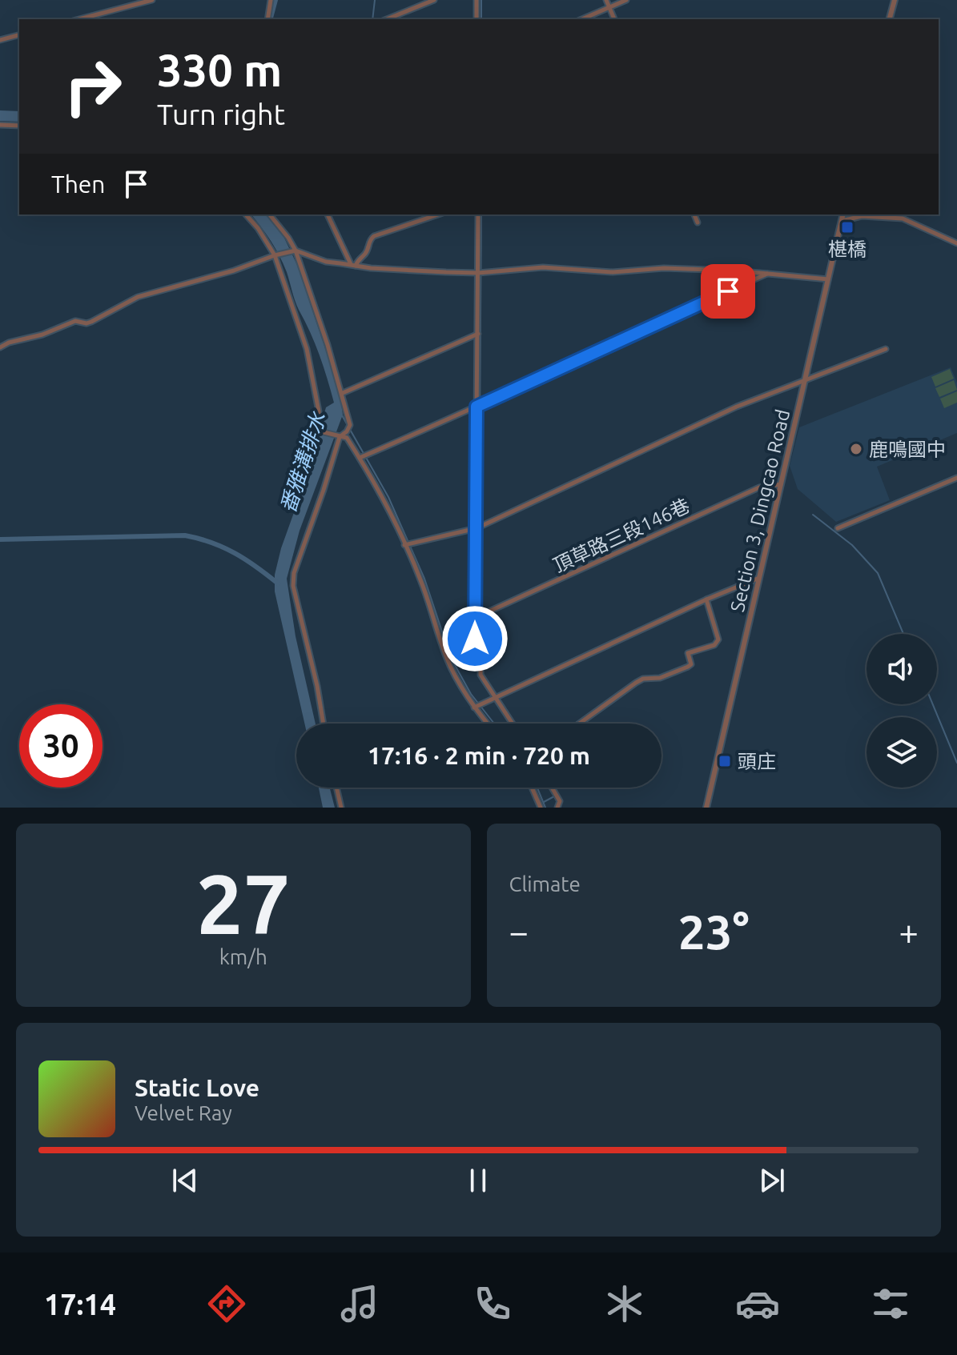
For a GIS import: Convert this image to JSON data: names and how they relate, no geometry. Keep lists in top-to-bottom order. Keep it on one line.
{"streets":{"street":["Section 3, Dingcao Road","頂草路三段146巷"]},"crossings":[["Section 3, Dingcao Road","頂草路三段146巷"]],"water":["番雅溝排水"],"places":{"transit":["椹橋","頭庄"],"other":["鹿鳴國中"]},"page":{"turn":["330 m","Turn right"],"then":"Then","limit":"30","trip":"17:16 · 2 min · 720 m","tile":[["27","km/h"],"Climate"],"heat":["−","23°","+"],"song":["Static Love","Velvet Ray"],"tabs":"17:14"}}
